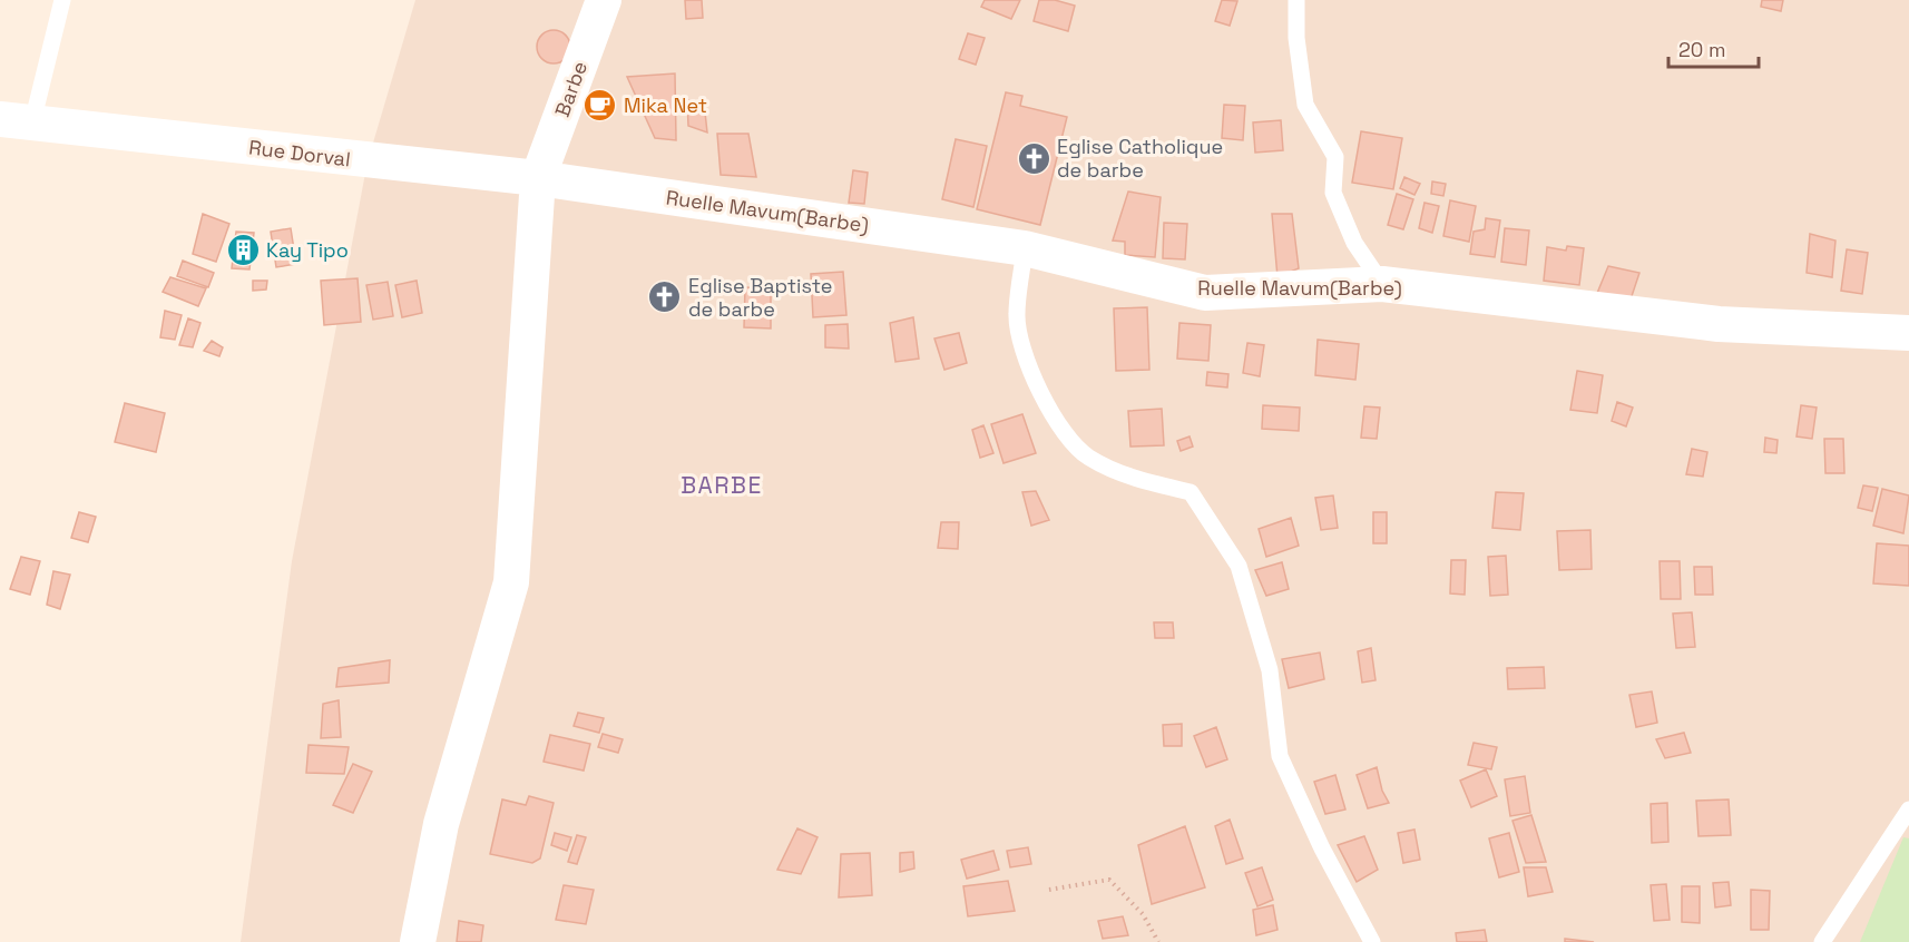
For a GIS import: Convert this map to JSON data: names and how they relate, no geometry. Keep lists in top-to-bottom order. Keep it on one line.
{"streets":{"street":["Barbe","Rue Dorval","Ruelle Mavum(Barbe)"]},"crossings":[["Barbe","Rue Dorval"],["Barbe","Ruelle Mavum(Barbe)"],["Rue Dorval","Ruelle Mavum(Barbe)"]],"districts":["BARBE"],"places":{"cafe":["Mika Net"],"church":["Eglise Catholique de barbe","Eglise Baptiste de barbe"],"building":["Kay Tipo"]},"scale_bar":"20 m"}
